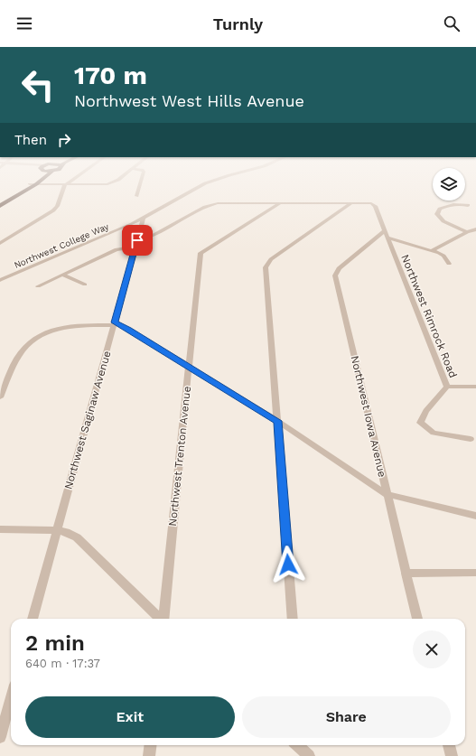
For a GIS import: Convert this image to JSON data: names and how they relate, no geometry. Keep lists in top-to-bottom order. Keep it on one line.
{"streets":{"street":["Northwest College Way","Northwest Rimrock Road","Northwest Iowa Avenue","Northwest Saginaw Avenue","Northwest Trenton Avenue"]},"crossings":[["Northwest College Way","Northwest Saginaw Avenue"],["Northwest Rimrock Road","Northwest Iowa Avenue"]],"page":{"header":"Turnly","turn":["170 m","Northwest West Hills Avenue"],"then":"Then","heading":["2 min","640 m · 17:37"],"buttons":["Exit","Share"]}}
